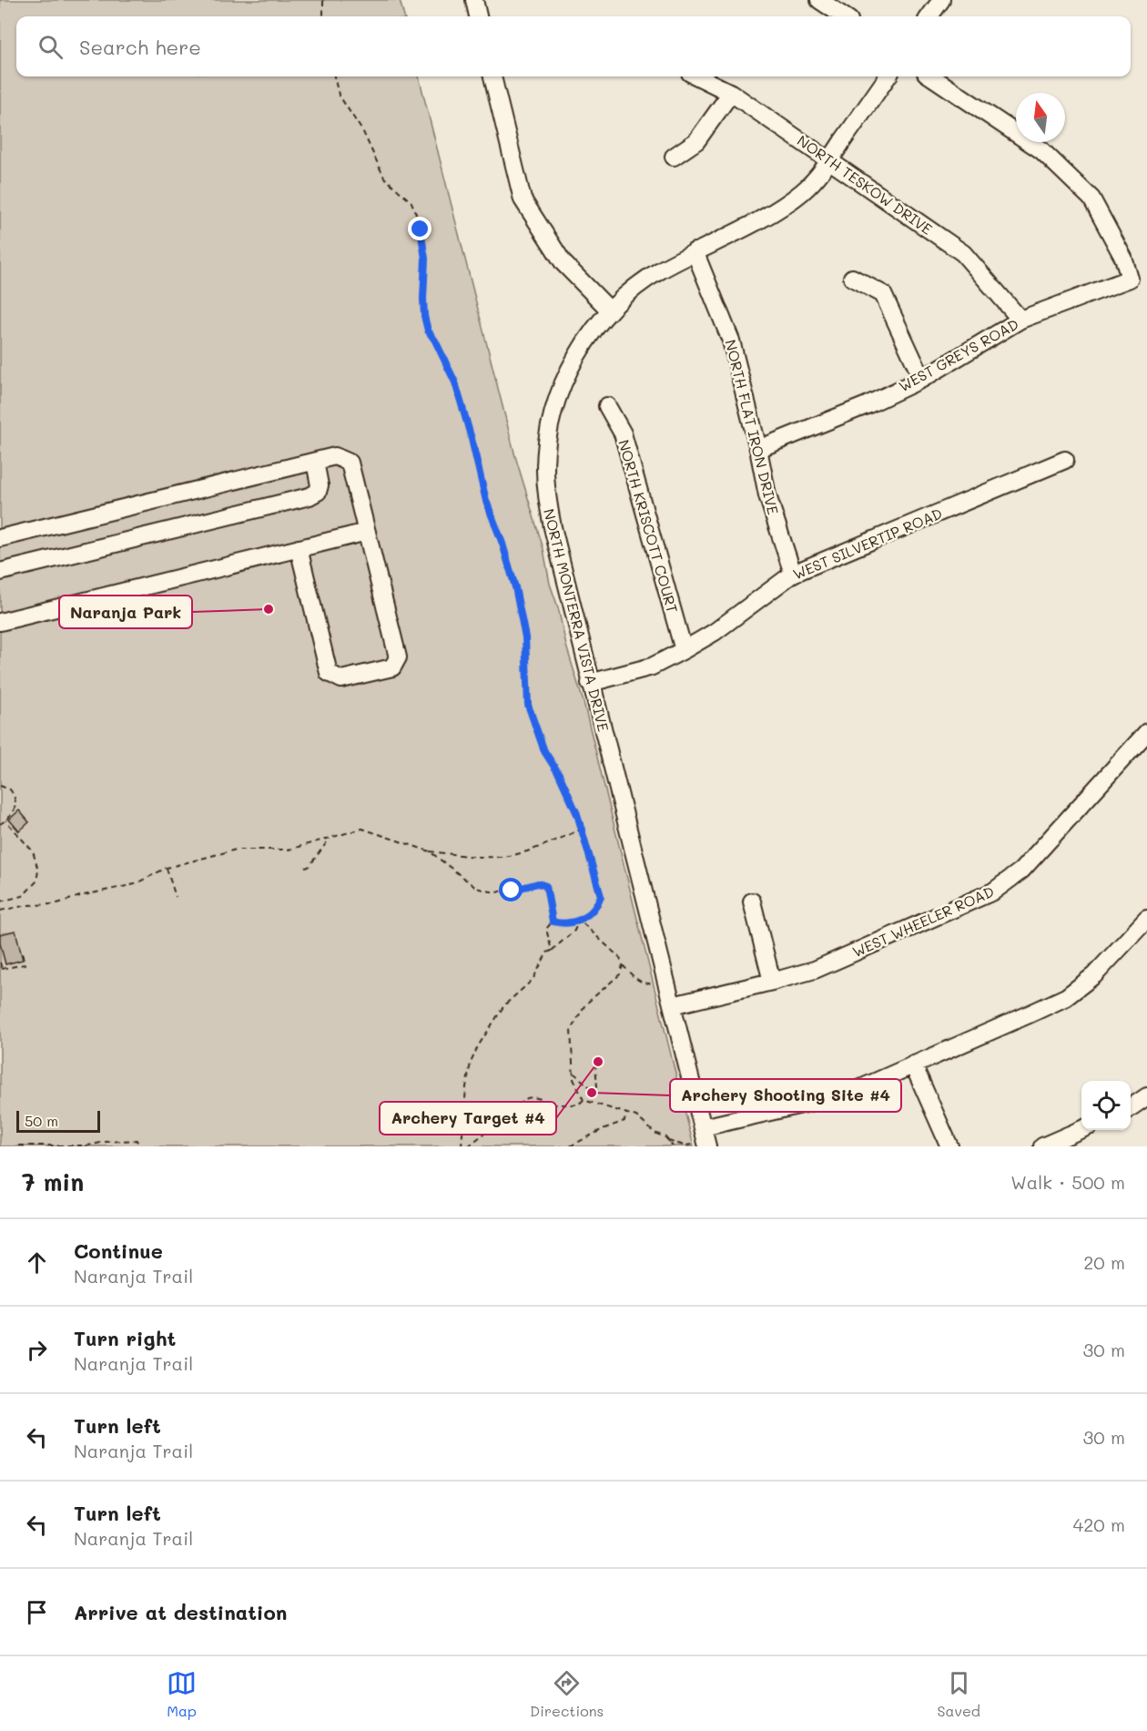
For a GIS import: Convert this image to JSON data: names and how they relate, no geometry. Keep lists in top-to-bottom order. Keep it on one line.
{"streets":{"street":["NORTH TESKOW DRIVE","WEST GREYS ROAD","NORTH FLAT IRON DRIVE","NORTH KRISCOTT COURT","WEST SILVERTIP ROAD","NORTH MONTERRA VISTA DRIVE","WEST WHEELER ROAD"]},"crossings":[["NORTH TESKOW DRIVE","WEST GREYS ROAD"],["NORTH TESKOW DRIVE","NORTH MONTERRA VISTA DRIVE"],["WEST GREYS ROAD","NORTH FLAT IRON DRIVE"],["NORTH FLAT IRON DRIVE","WEST SILVERTIP ROAD"],["NORTH FLAT IRON DRIVE","NORTH MONTERRA VISTA DRIVE"],["NORTH KRISCOTT COURT","WEST SILVERTIP ROAD"],["WEST SILVERTIP ROAD","NORTH MONTERRA VISTA DRIVE"],["NORTH MONTERRA VISTA DRIVE","WEST WHEELER ROAD"]],"places":["Naranja Park","Archery Target #4","Archery Shooting Site #4"],"scale_bar":"50 m","north":"top","page":{"search":"Search here","scale":"50 m","heading":["7 min","Walk · 500 m"],"list":[["Continue","Naranja Trail","20 m"],["Turn right","Naranja Trail","30 m"],["Turn left","Naranja Trail","30 m"],["Turn left","Naranja Trail","420 m"],"Arrive at destination"],"nav":["Map","Directions","Saved"]}}
